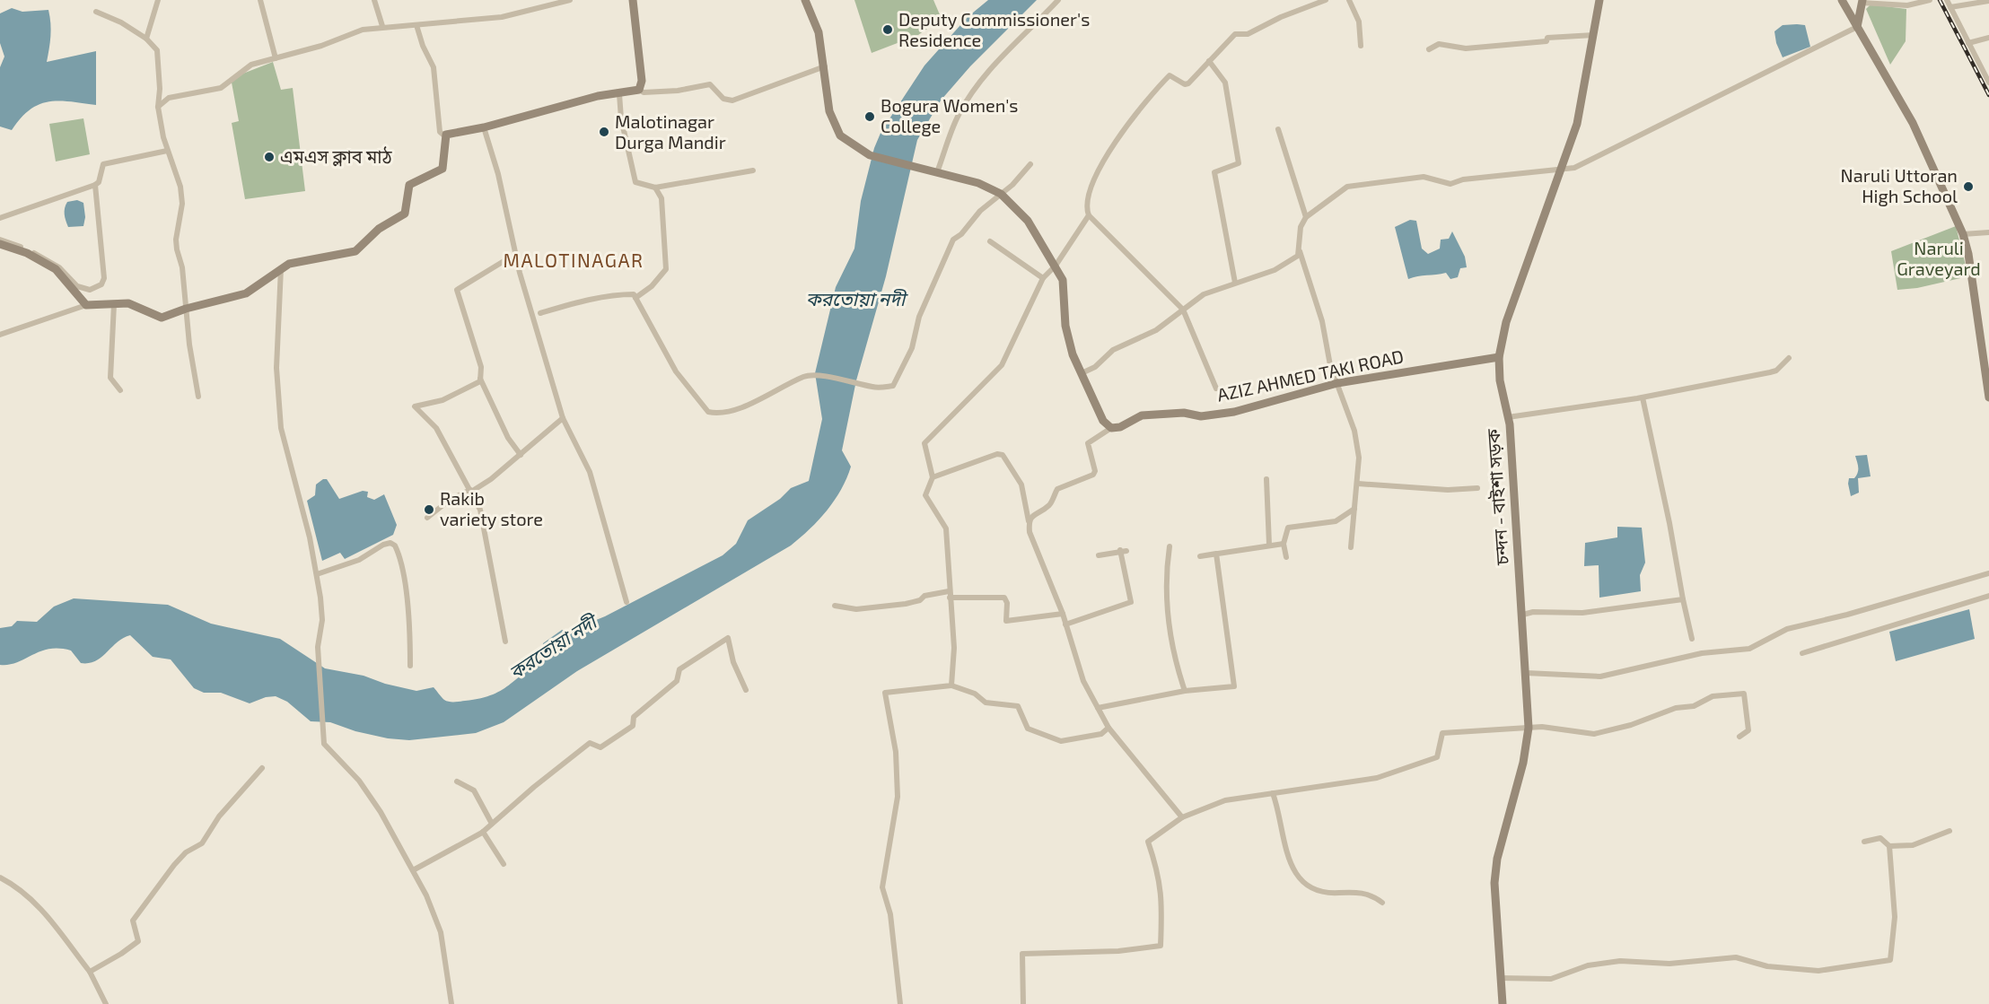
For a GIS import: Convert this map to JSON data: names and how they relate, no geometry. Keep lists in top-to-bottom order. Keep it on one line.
{"streets":{"street":["AZIZ AHMED TAKI ROAD","চন্দন - বাইশা সড়ক"]},"crossings":[["AZIZ AHMED TAKI ROAD","চন্দন - বাইশা সড়ক"]],"districts":["MALOTINAGAR"],"water":["করতোয়া নদী"],"parks":["Naruli Graveyard"],"places":["Deputy Commissioner's Residence","Bogura Women's College","Malotinagar Durga Mandir","এমএস ক্লাব মাঠ","Naruli Uttoran High School","Rakib variety store"]}
